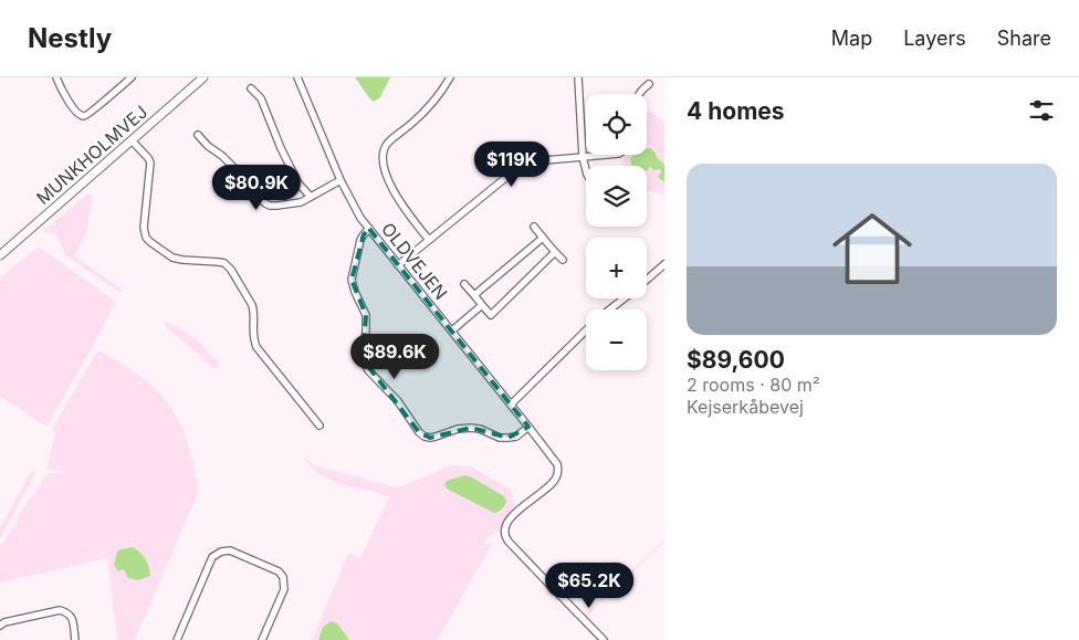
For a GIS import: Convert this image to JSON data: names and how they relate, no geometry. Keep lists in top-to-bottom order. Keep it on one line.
{"streets":{"street":["MUNKHOLMVEJ","OLDVEJEN"]},"page":{"header":"Nestly","nav":["Map","Layers","Share"],"heading":"4 homes","map_buttons":["+","−"],"price":["$119K","$80.9K","$89.6K","$65.2K"],"list":[{"name":"$89,600","note":"2 rooms · 80 m² · Kejserkåbevej"}]}}
